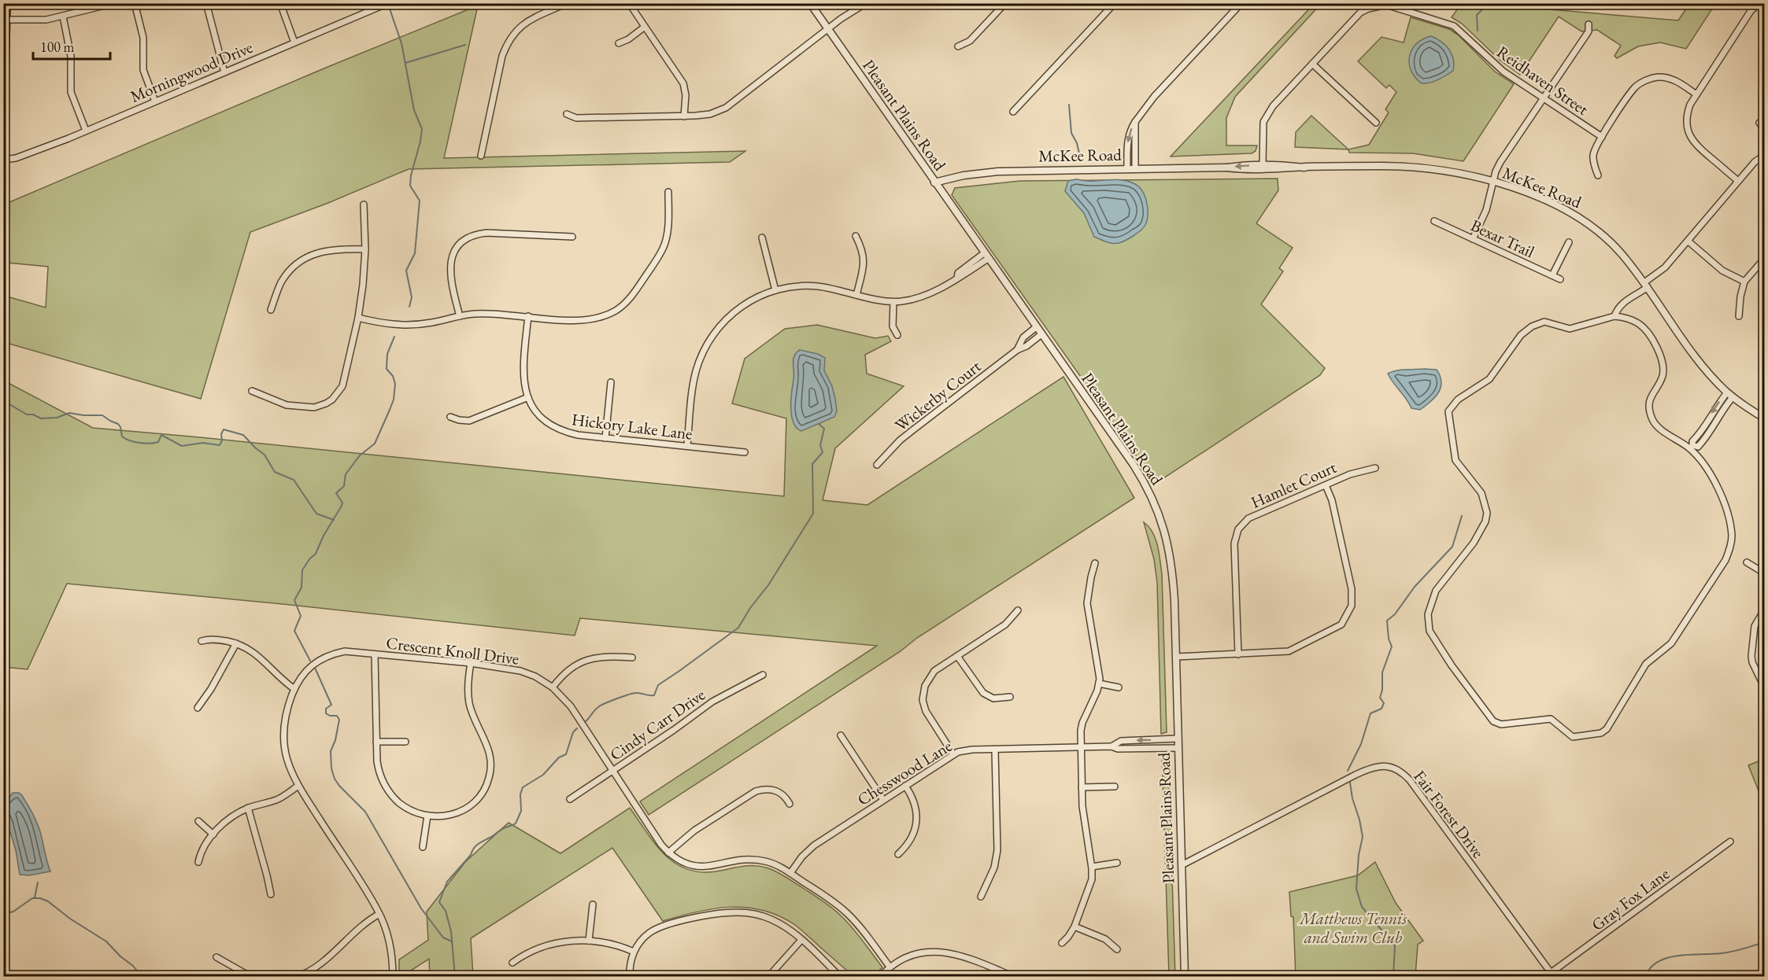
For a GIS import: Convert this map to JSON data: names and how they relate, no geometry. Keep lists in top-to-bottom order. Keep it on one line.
{"streets":{"street":["Morningwood Drive","Reidhaven Street","Pleasant Plains Road","McKee Road","Bexar Trail","Wickerby Court","Hickory Lake Lane","Hamlet Court","Crescent Knoll Drive","Cindy Carr Drive","Chesswood Lane","Fair Forest Drive","Gray Fox Lane"]},"crossings":[["Reidhaven Street","McKee Road"],["Pleasant Plains Road","McKee Road"],["Pleasant Plains Road","Wickerby Court"],["Pleasant Plains Road","Chesswood Lane"],["Pleasant Plains Road","Fair Forest Drive"],["Crescent Knoll Drive","Cindy Carr Drive"],["Crescent Knoll Drive","Chesswood Lane"],["Fair Forest Drive","Gray Fox Lane"]],"parks":["Matthews Tennis and Swim Club"],"scale_bar":"100 m"}
